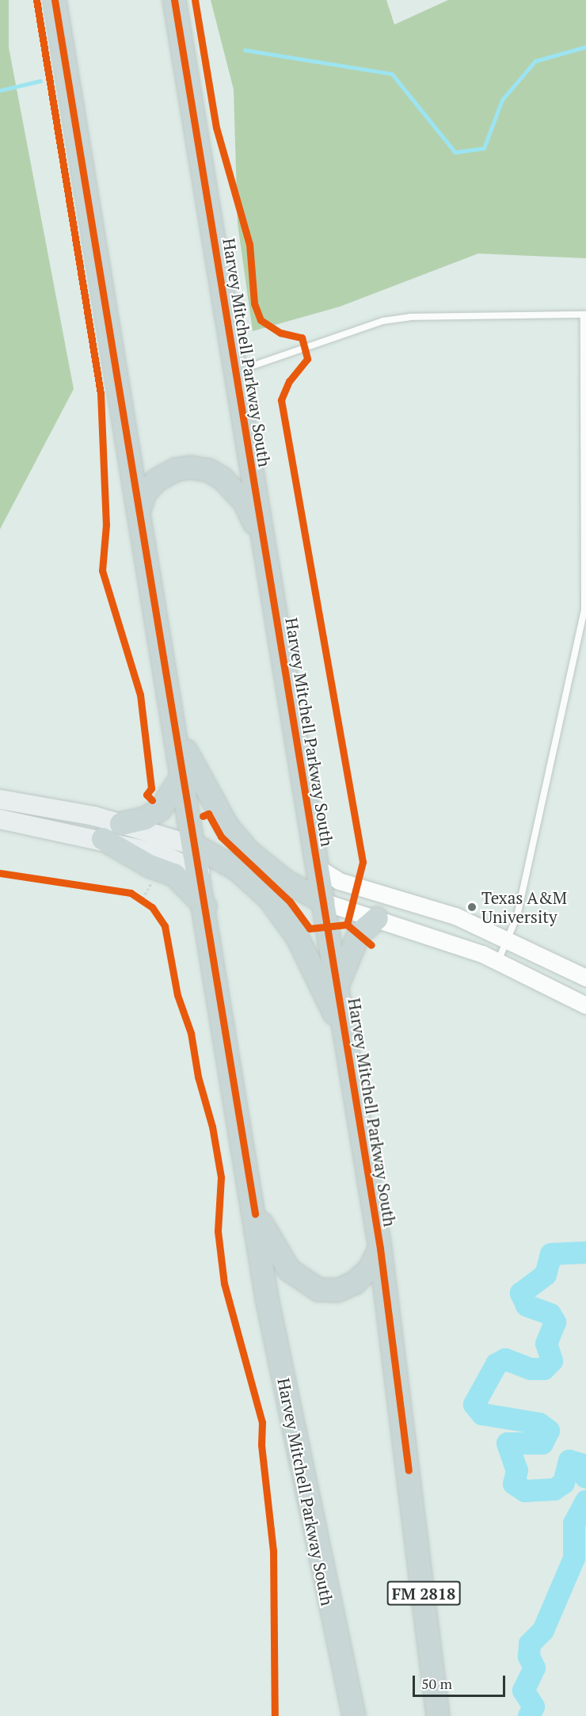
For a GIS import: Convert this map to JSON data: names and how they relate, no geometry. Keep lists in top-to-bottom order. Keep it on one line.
{"streets":{"highway":["Harvey Mitchell Parkway South","FM 2818"]},"places":["Texas A&M University"],"scale_bar":"50 m"}
